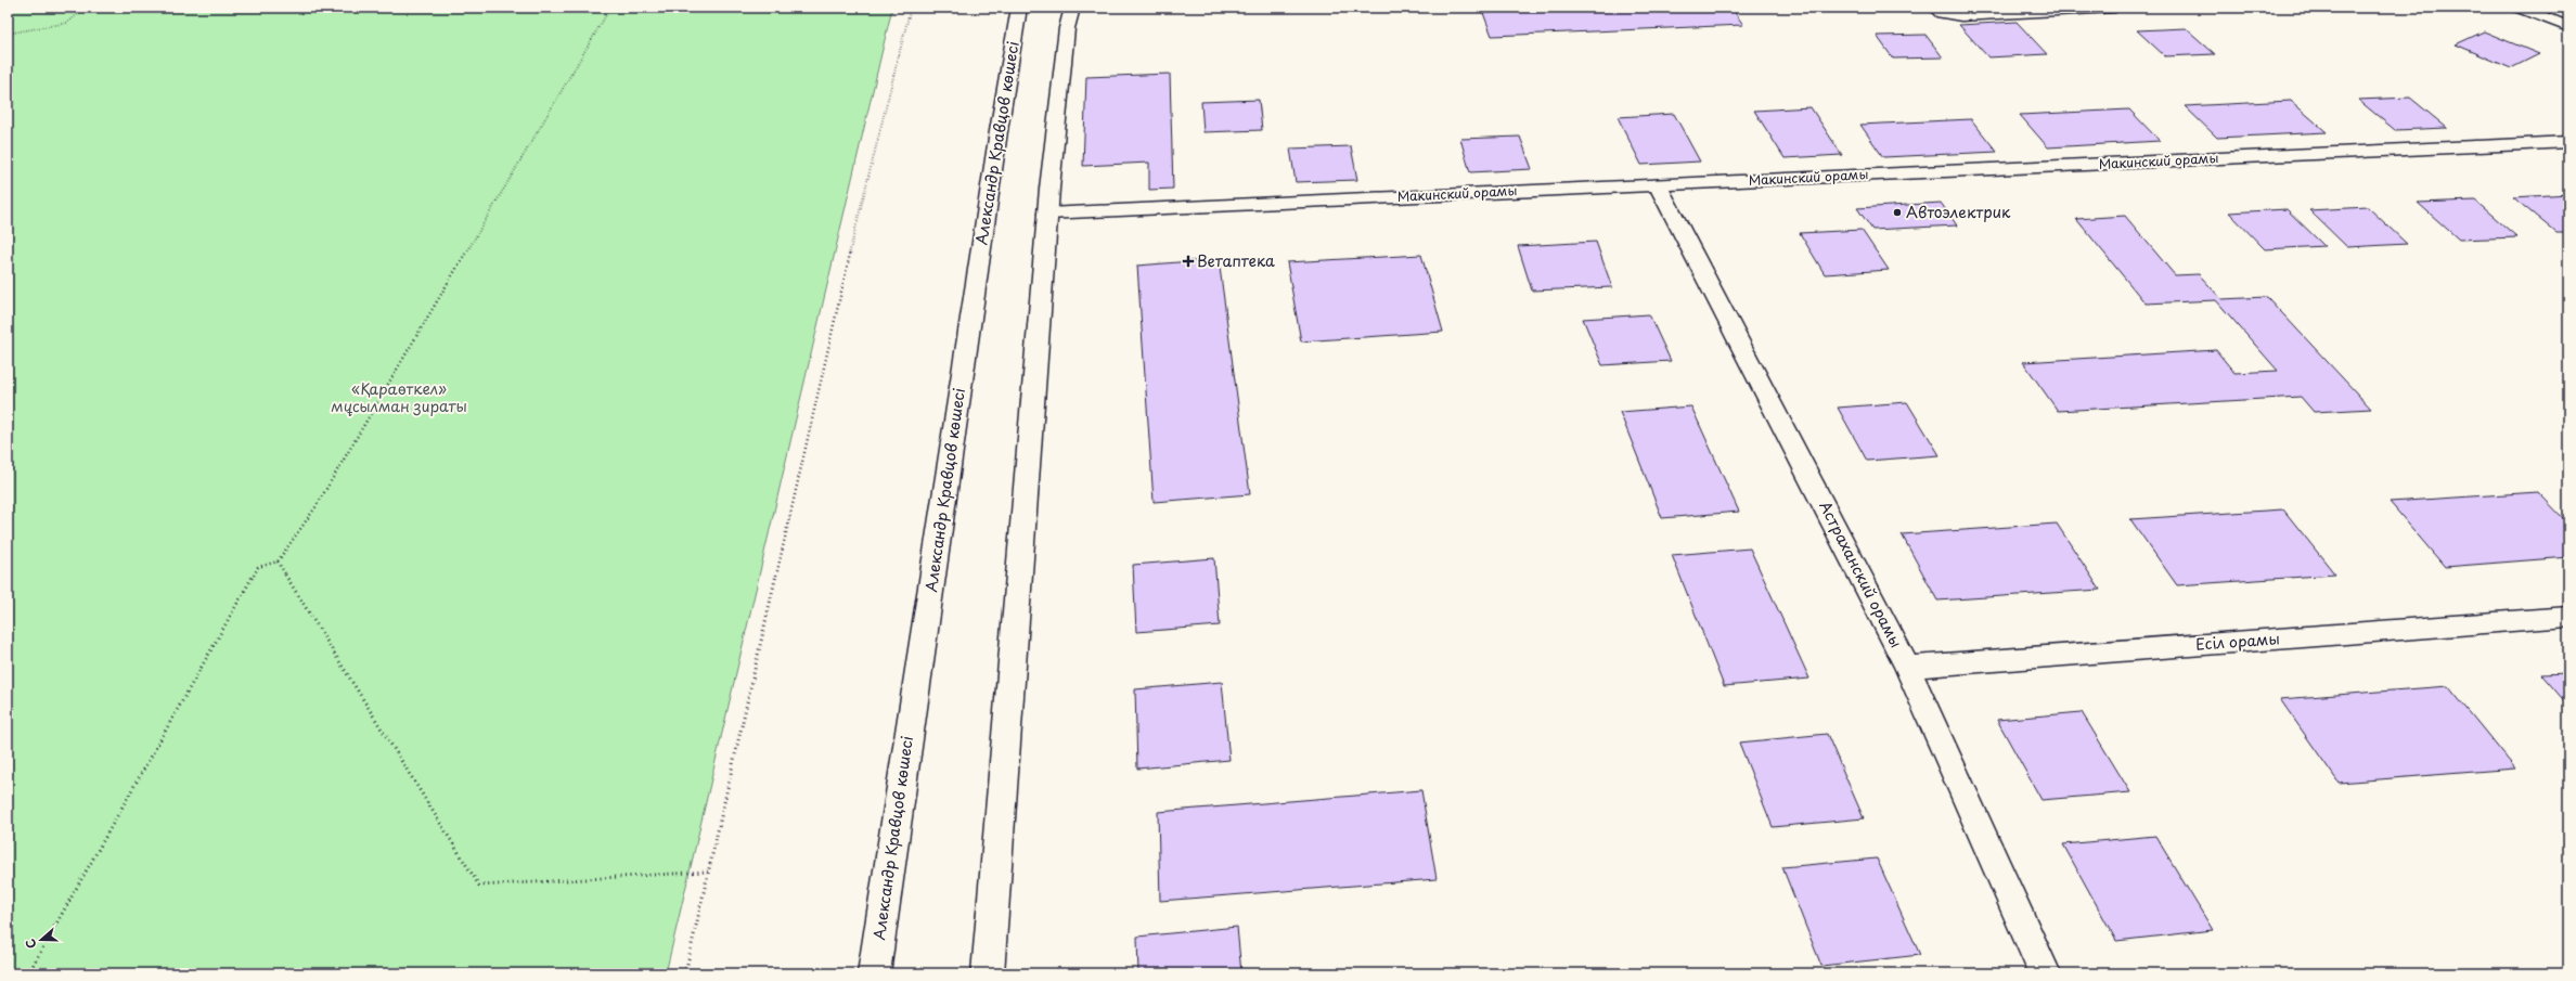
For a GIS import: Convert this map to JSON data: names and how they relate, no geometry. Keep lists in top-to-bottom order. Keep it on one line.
{"streets":{"street":["Александр Кравцов көшесі","Макинский орамы","Астраханский орамы","Есіл орамы"]},"crossings":[["Макинский орамы","Астраханский орамы"],["Астраханский орамы","Есіл орамы"]],"parks":["«Қараөткел» мұсылман зираты"],"places":{"other":["Автоэлектрик"],"health":["Ветаптека"]},"north":"left"}
